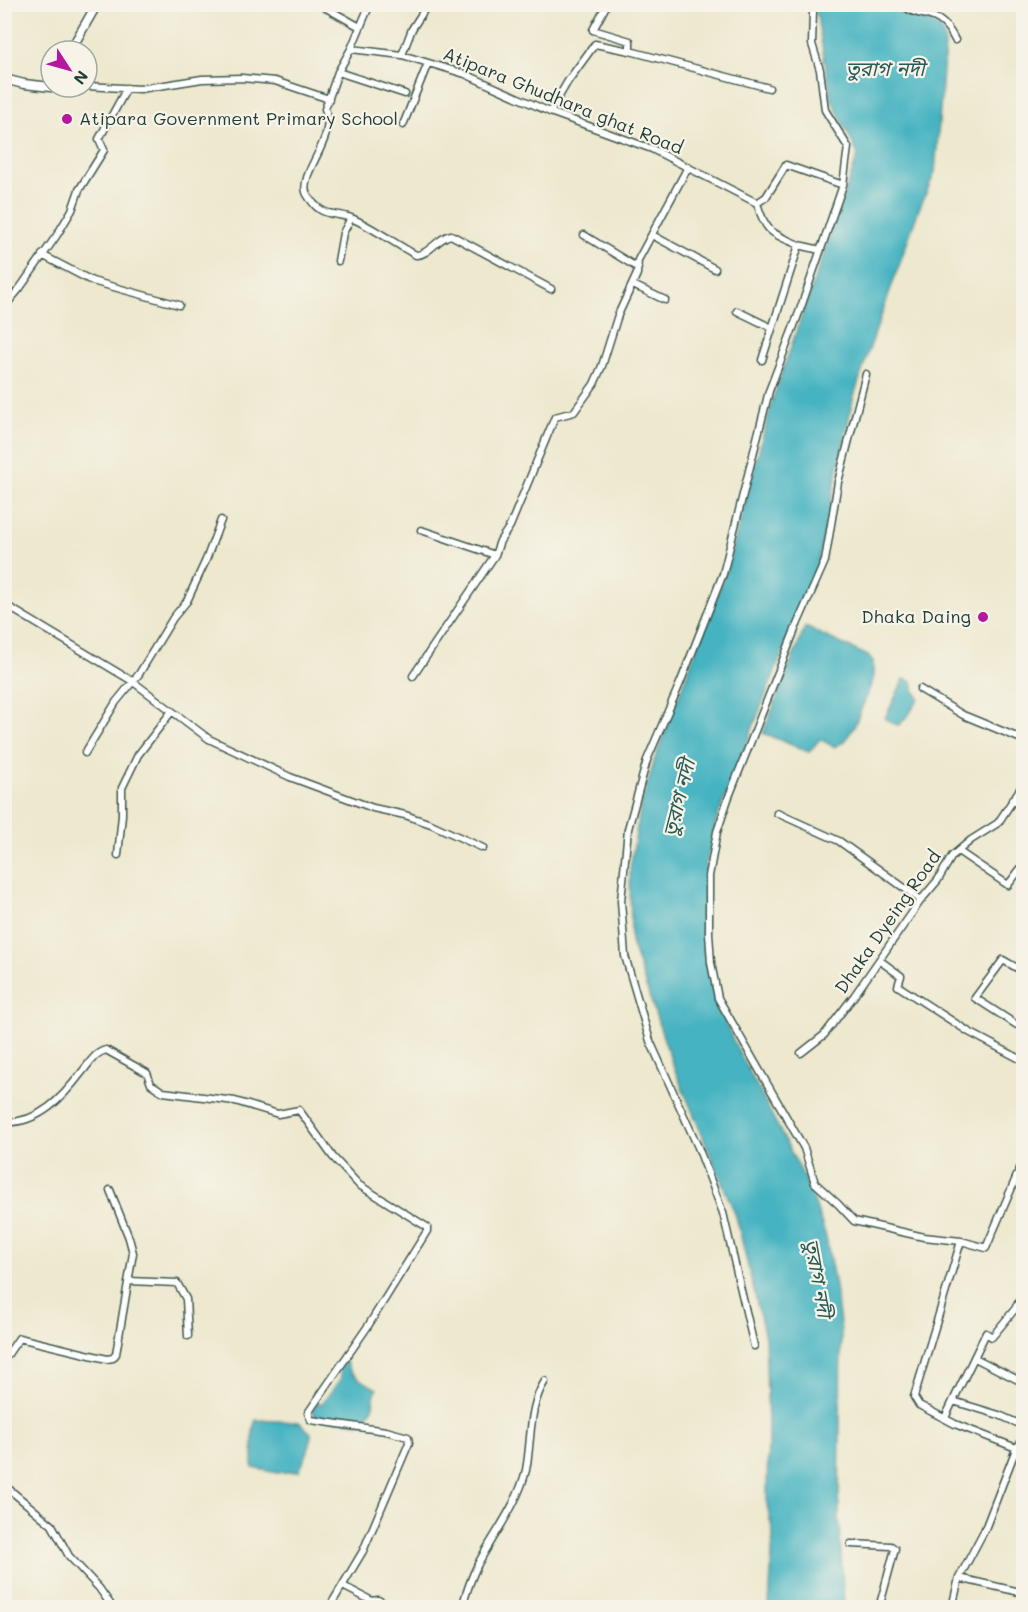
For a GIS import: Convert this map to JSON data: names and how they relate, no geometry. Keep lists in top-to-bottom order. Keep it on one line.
{"streets":{"street":["Atipara Ghudhara ghat Road","Dhaka Dyeing Road"]},"water":["তুরাগ নদী"],"places":["Atipara Government Primary School","Dhaka Daing"],"north":"bottom right"}
